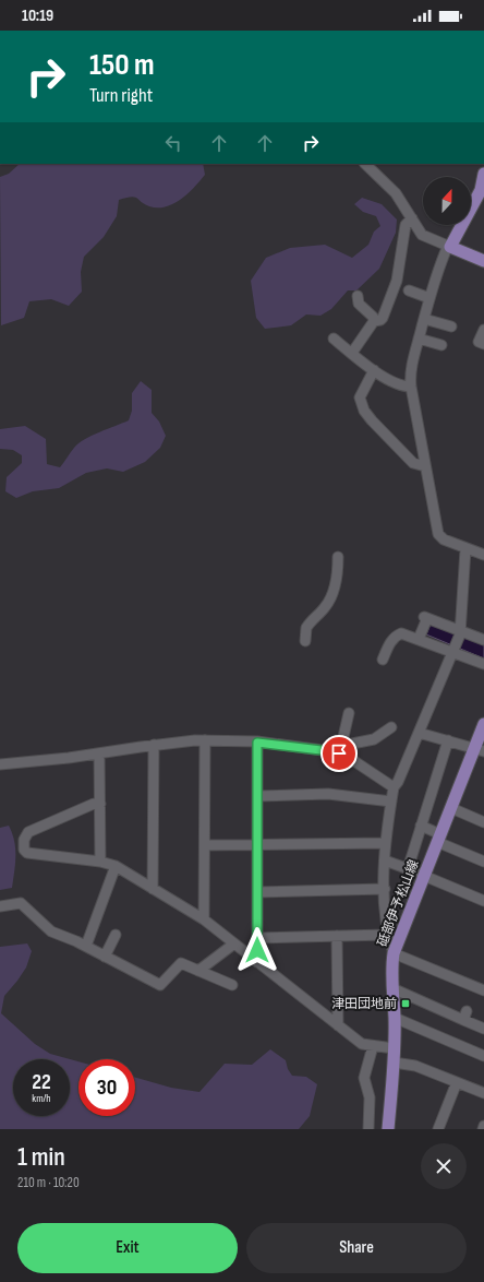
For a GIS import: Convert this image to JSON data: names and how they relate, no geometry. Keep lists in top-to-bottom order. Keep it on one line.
{"streets":{"main road":["砥部伊予松山線"]},"places":{"transit":["津田団地前"]},"north":"top","page":{"status":"10:19","turn":["150 m","Turn right"],"speed":"22 km/h","limit":"30","heading":["1 min","210 m · 10:20"],"buttons":["Exit","Share"]}}
